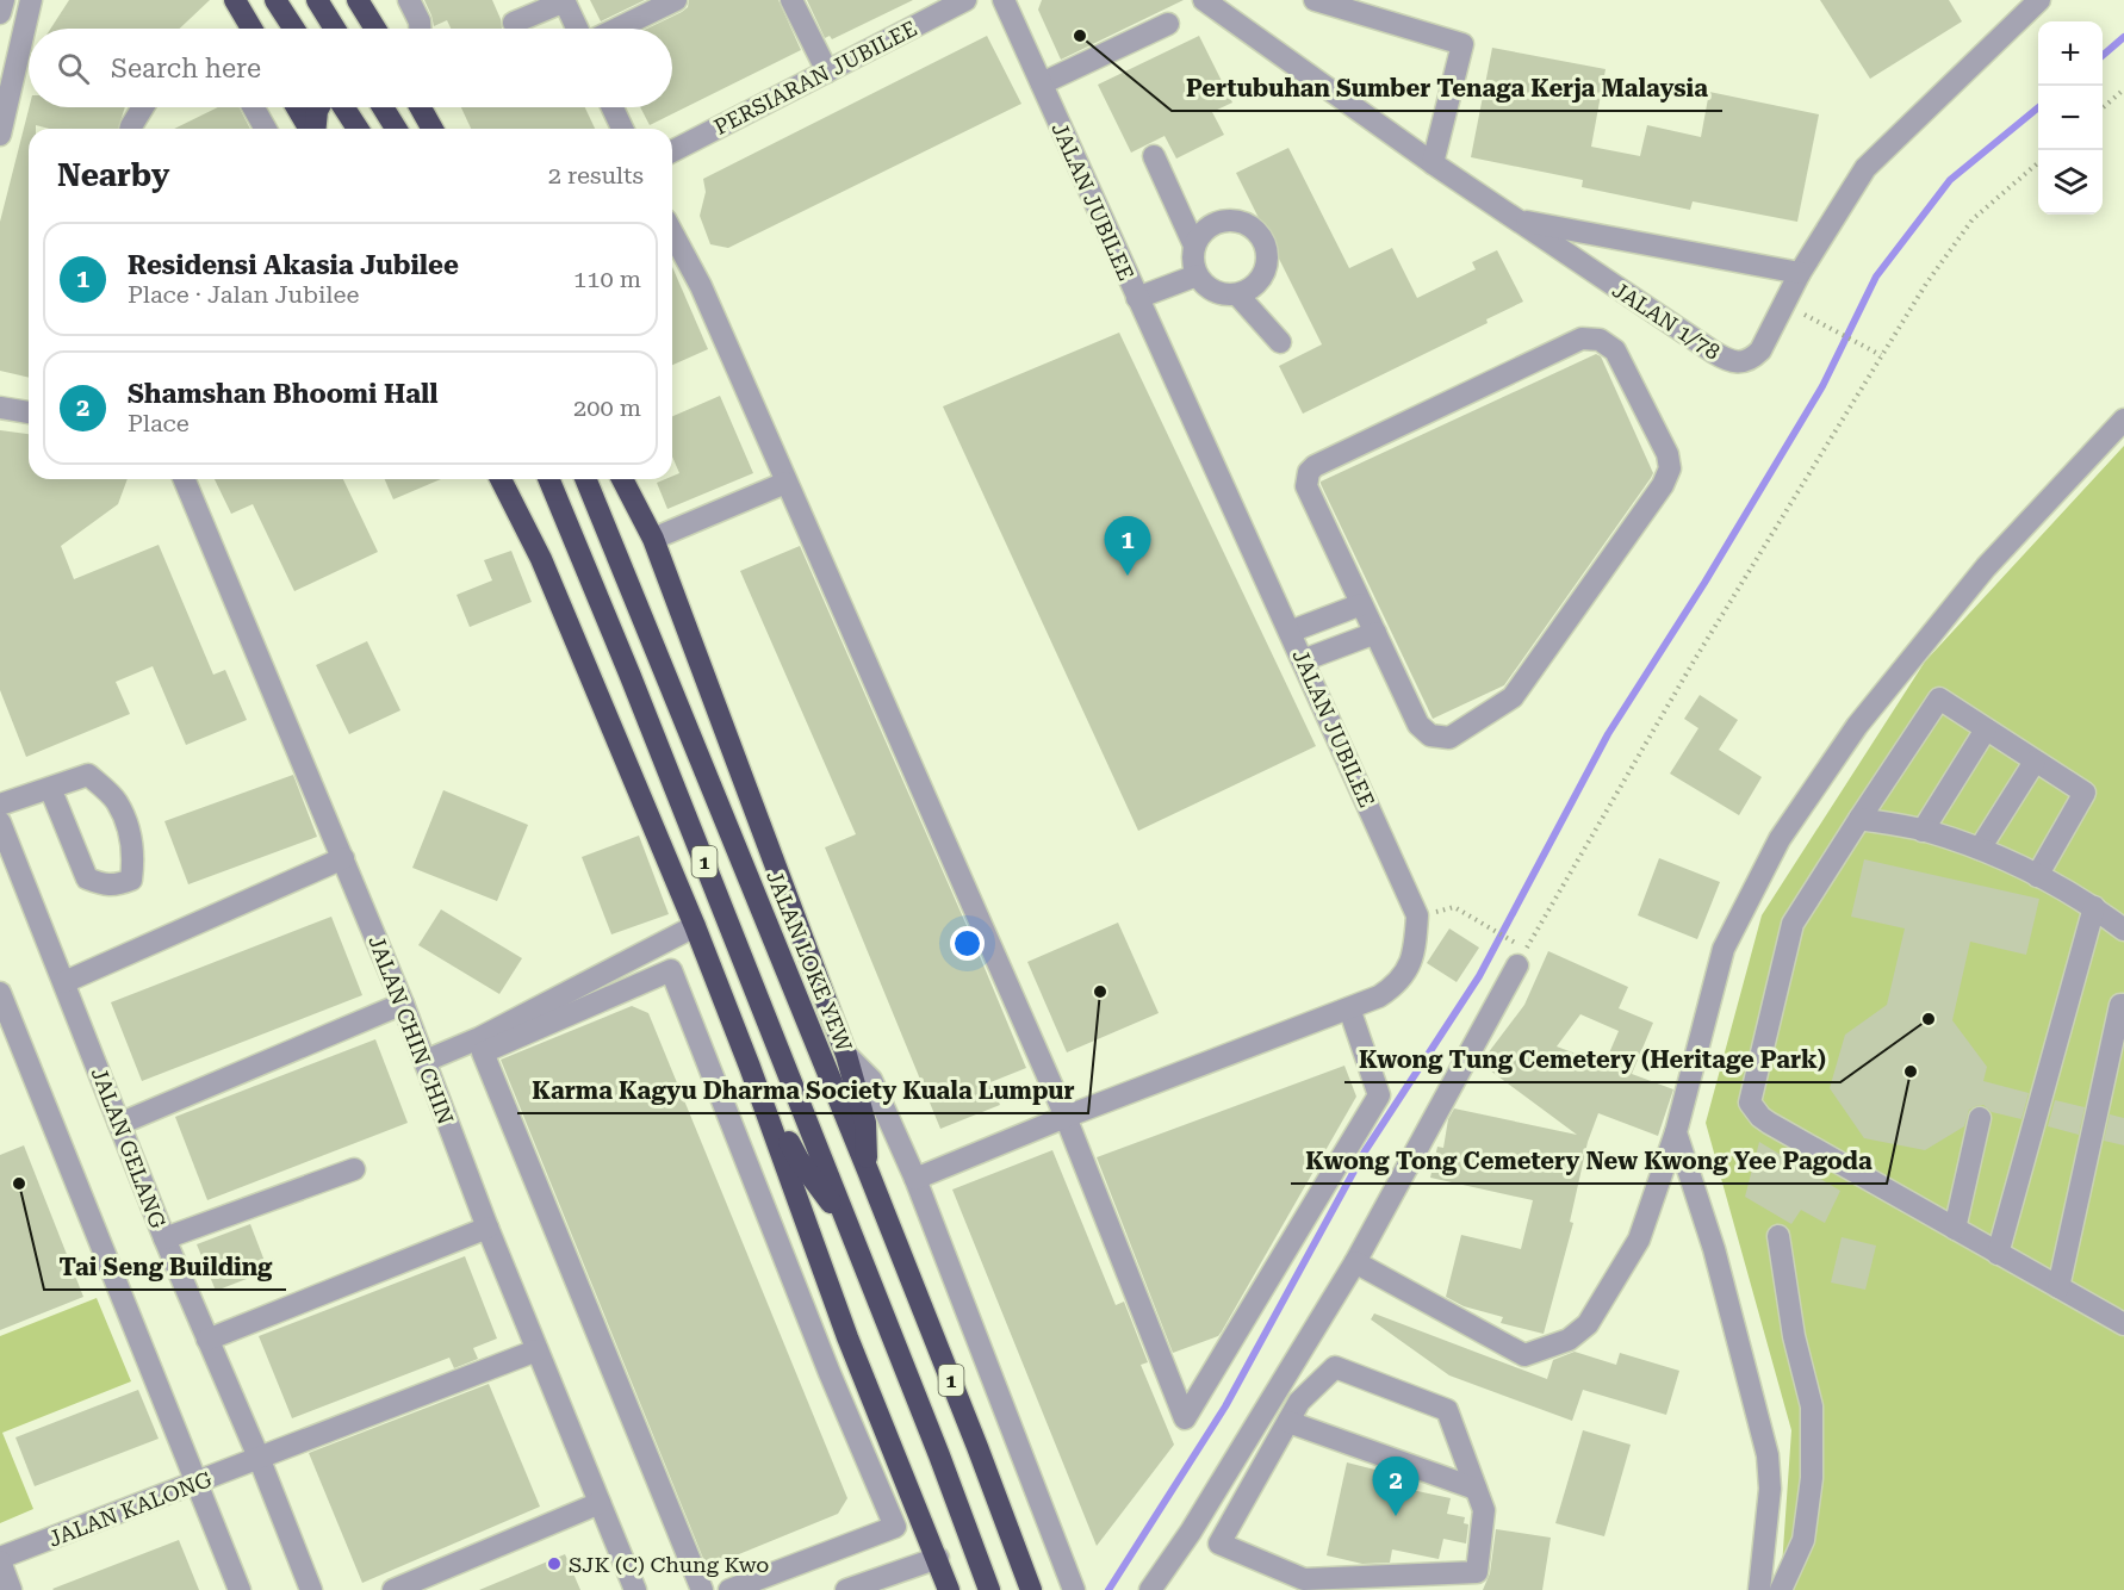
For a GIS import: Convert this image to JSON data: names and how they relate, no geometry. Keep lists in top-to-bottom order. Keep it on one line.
{"streets":{"highway":["1","JALAN LOKE YEW"],"street":["PERSIARAN JUBILEE","JALAN JUBILEE","JALAN 1/78","JALAN CHIN CHIN","JALAN GELANG","JALAN KALONG"]},"crossings":[["JALAN CHIN CHIN","JALAN KALONG"],["JALAN GELANG","JALAN KALONG"]],"places":["Pertubuhan Sumber Tenaga Kerja Malaysia","Karma Kagyu Dharma Society Kuala Lumpur","Kwong Tung Cemetery (Heritage Park)","Kwong Tong Cemetery New Kwong Yee Pagoda","Tai Seng Building","SJK (C) Chung Kwo"],"page":{"map_buttons":["+","−"],"search":"Search here","heading":["Nearby","2 results"],"list":[{"mark":"1","name":"Residensi Akasia Jubilee","note":"Place · Jalan Jubilee","value":"110 m"},{"mark":"2","name":"Shamshan Bhoomi Hall","note":"Place","value":"200 m"}],"pins":["1","2"]}}
